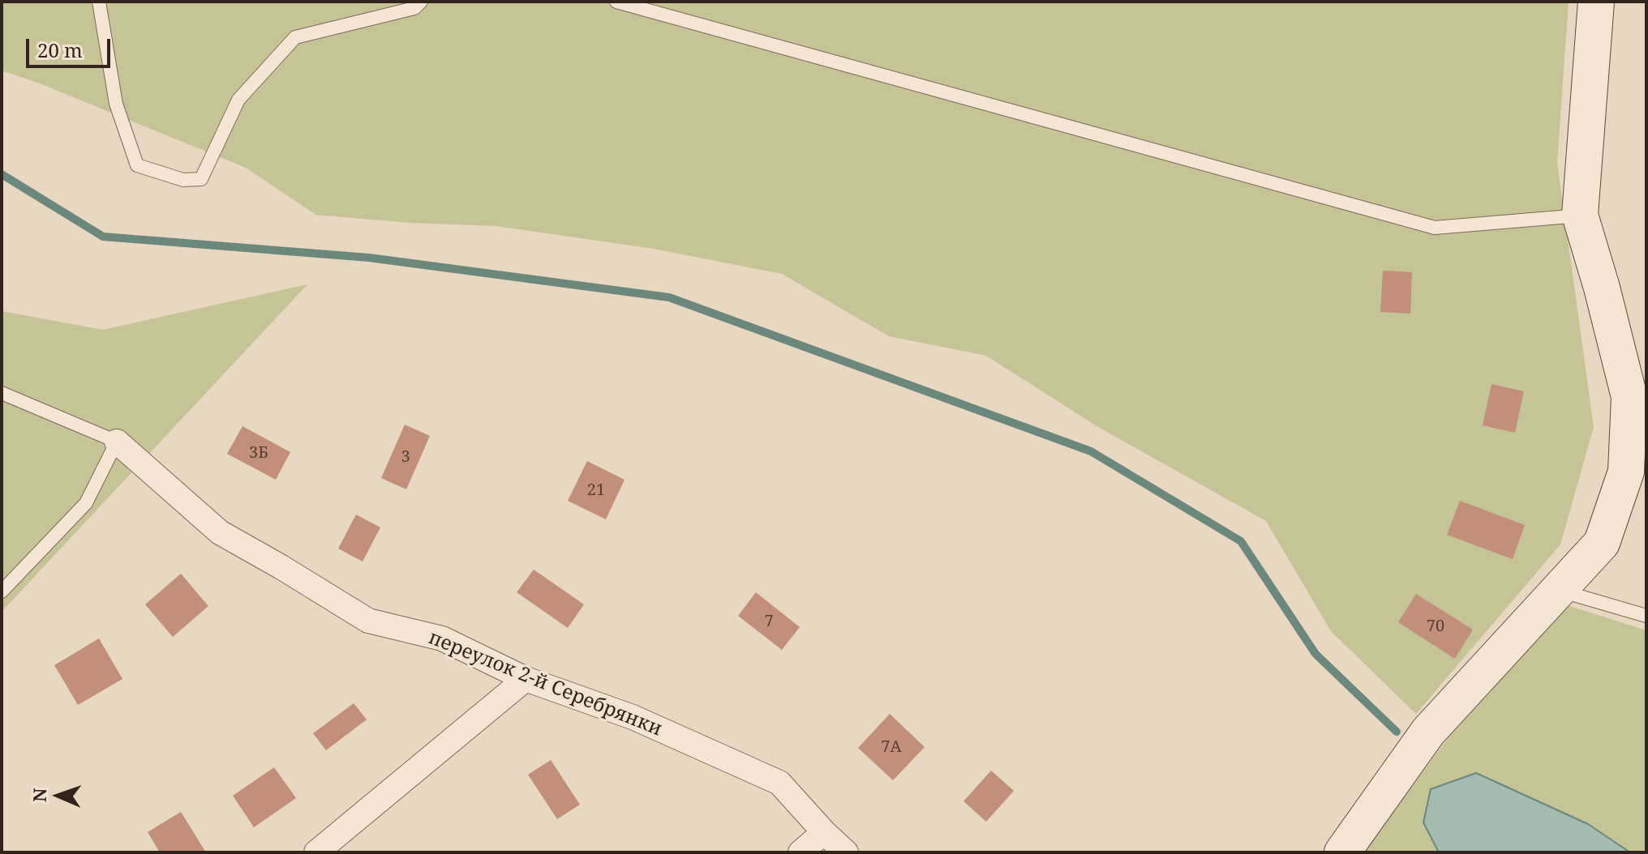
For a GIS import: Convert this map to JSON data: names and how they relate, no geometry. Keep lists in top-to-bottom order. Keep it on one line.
{"streets":{"street":["переулок 2-й Серебрянки"]},"house_numbers":["3Б","3","21","7","70","7А"],"scale_bar":"20 m","north":"left"}
